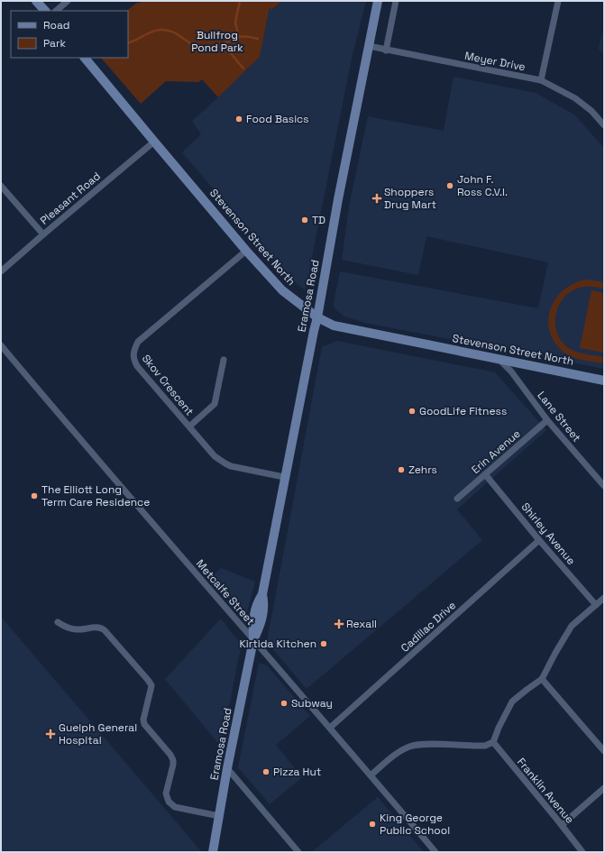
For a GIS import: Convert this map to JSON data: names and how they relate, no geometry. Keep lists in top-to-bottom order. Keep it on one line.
{"streets":{"main road":["Stevenson Street North","Eramosa Road"],"street":["Meyer Drive","Pleasant Road","Skov Crescent","Lane Street","Erin Avenue","Shirley Avenue","Metcalfe Street","Cadillac Drive","Franklin Avenue"]},"crossings":[["Meyer Drive","Eramosa Road"],["Pleasant Road","Stevenson Street North"],["Stevenson Street North","Eramosa Road"],["Stevenson Street North","Skov Crescent"],["Stevenson Street North","Lane Street"],["Eramosa Road","Skov Crescent"],["Eramosa Road","Metcalfe Street"],["Lane Street","Erin Avenue"],["Erin Avenue","Shirley Avenue"],["Shirley Avenue","Cadillac Drive"],["Metcalfe Street","Cadillac Drive"]],"parks":["Bullfrog Pond Park"],"places":{"other":["Food Basics","John F. Ross C.V.I.","TD","GoodLife Fitness","Zehrs","The Elliott Long Term Care Residence","Kirtida Kitchen","Subway","Pizza Hut","King George Public School"],"health":["Shoppers Drug Mart","Rexall","Guelph General Hospital"]},"legend":["Road","Park"]}
